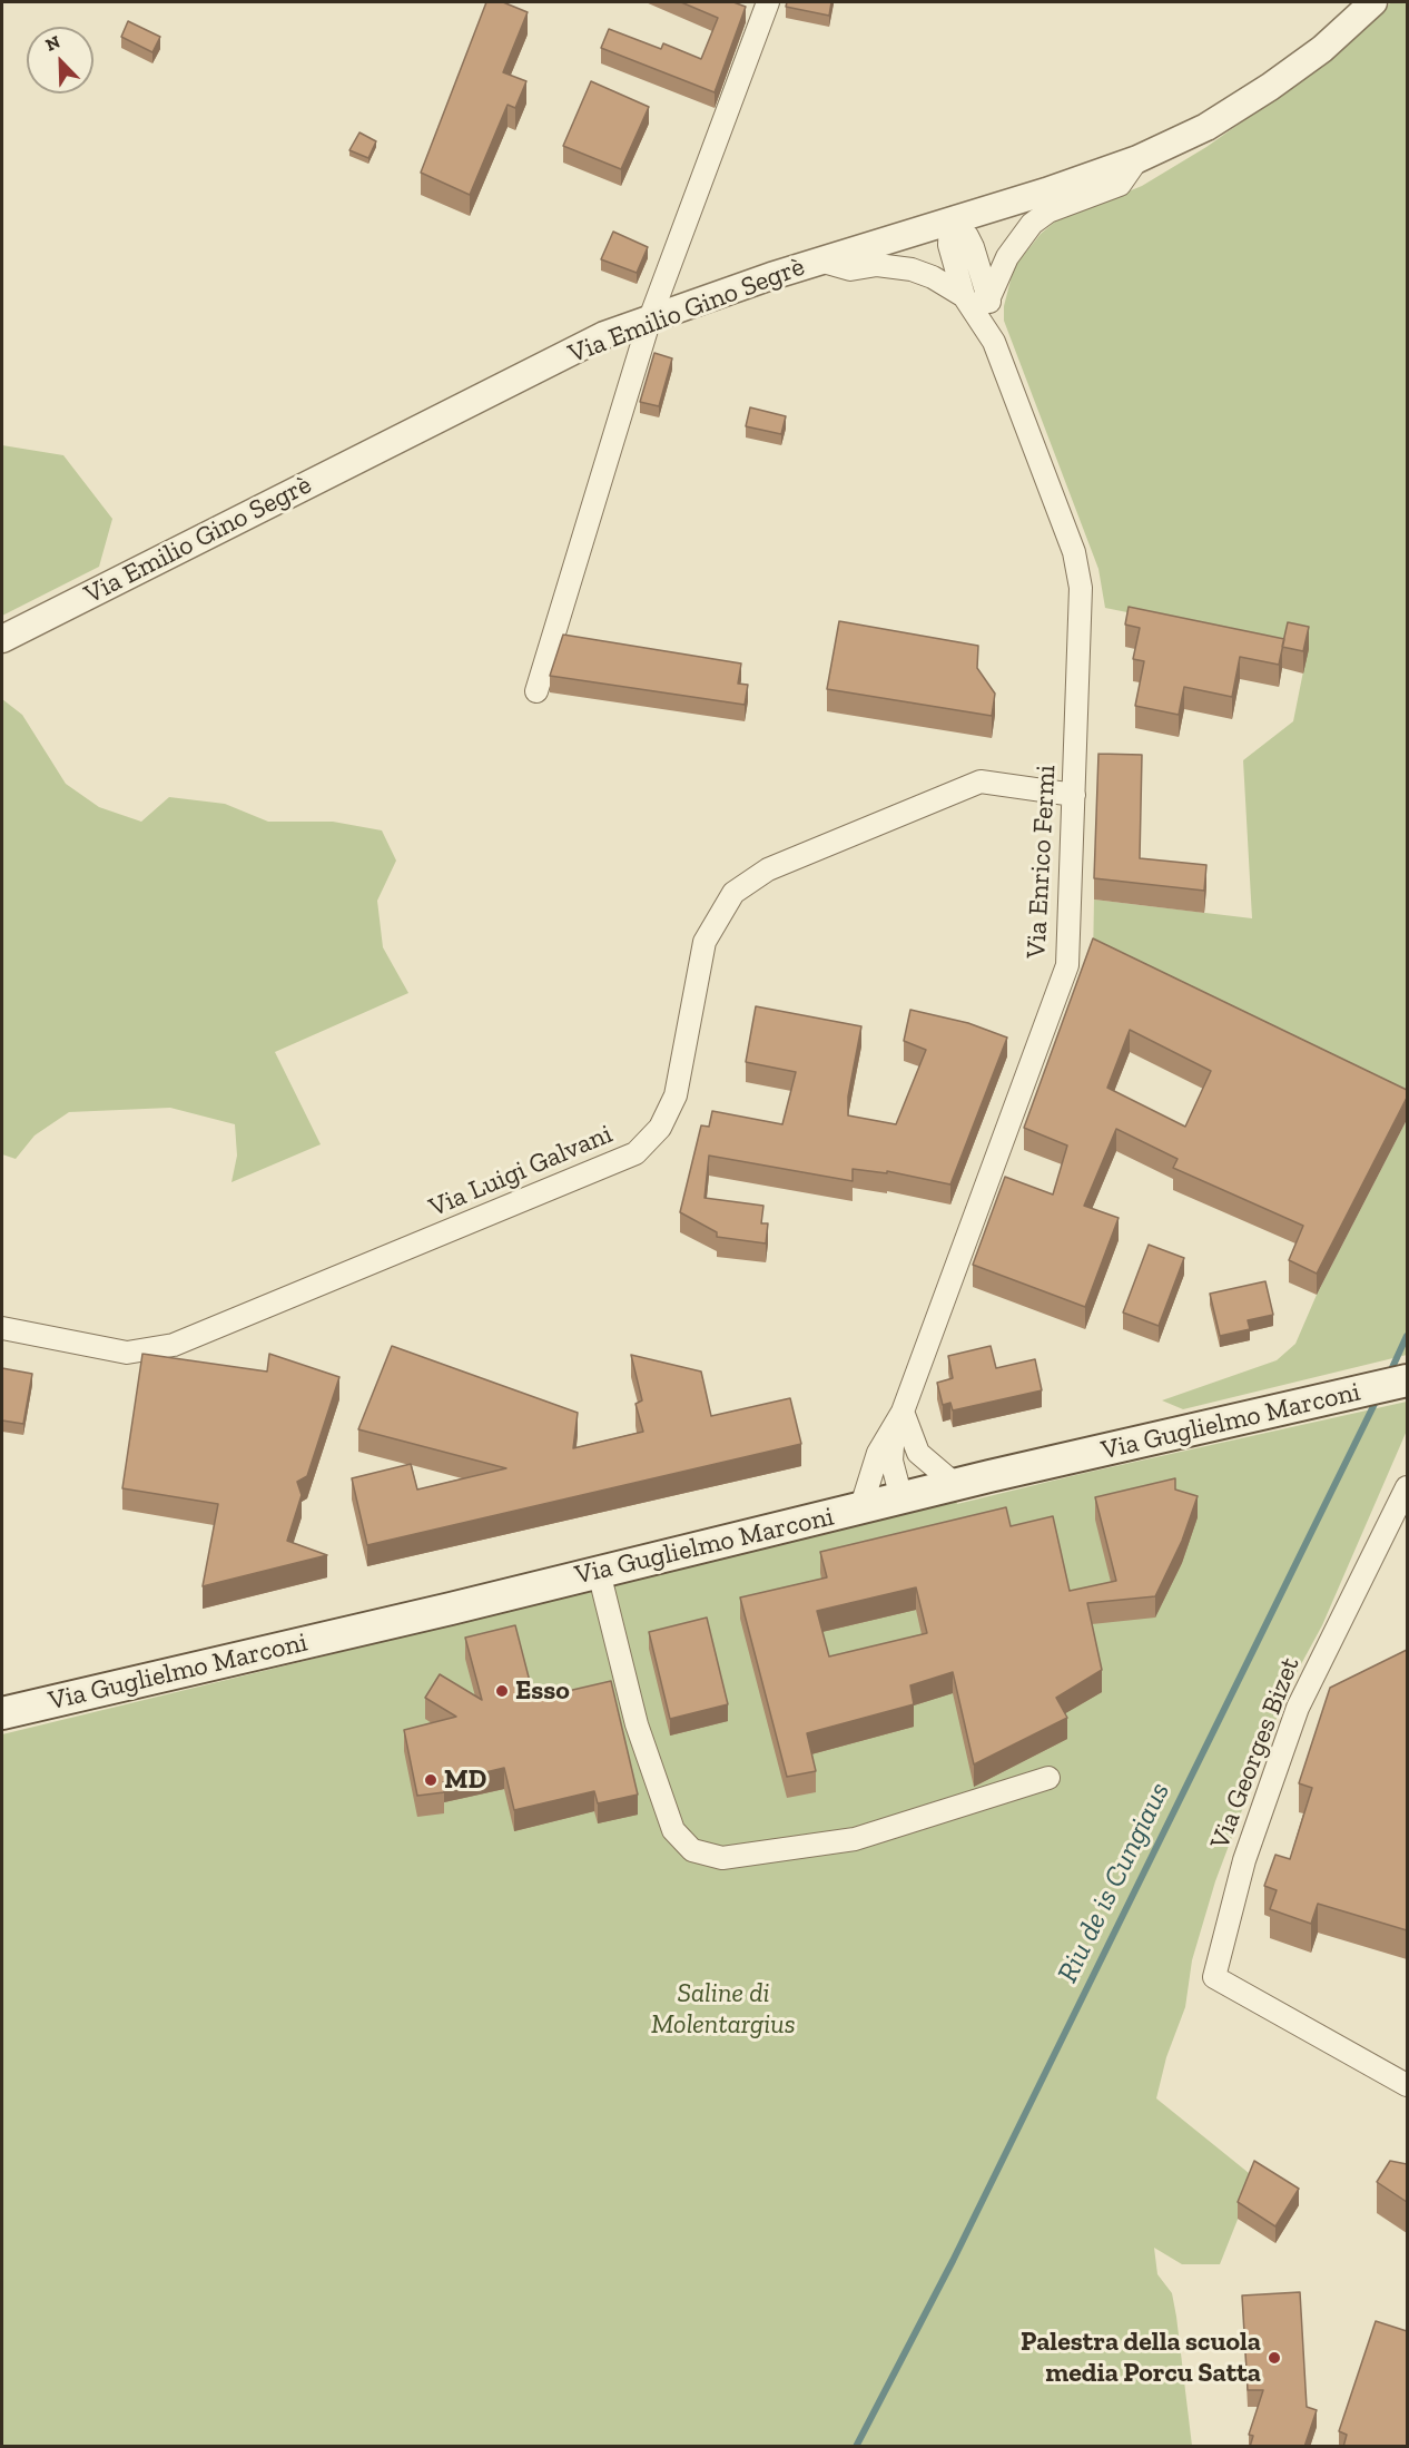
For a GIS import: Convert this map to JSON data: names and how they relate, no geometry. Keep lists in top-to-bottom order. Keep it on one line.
{"streets":{"main road":["Via Guglielmo Marconi"],"street":["Via Emilio Gino Segrè","Via Enrico Fermi","Via Luigi Galvani","Via Georges Bizet"]},"crossings":[["Via Enrico Fermi","Via Luigi Galvani"],["Via Enrico Fermi","Via Guglielmo Marconi"]],"water":["Riu de is Cungiaus"],"parks":["Saline di Molentargius"],"places":["Esso","MD","Palestra della scuola media Porcu Satta"],"north":"top left"}
